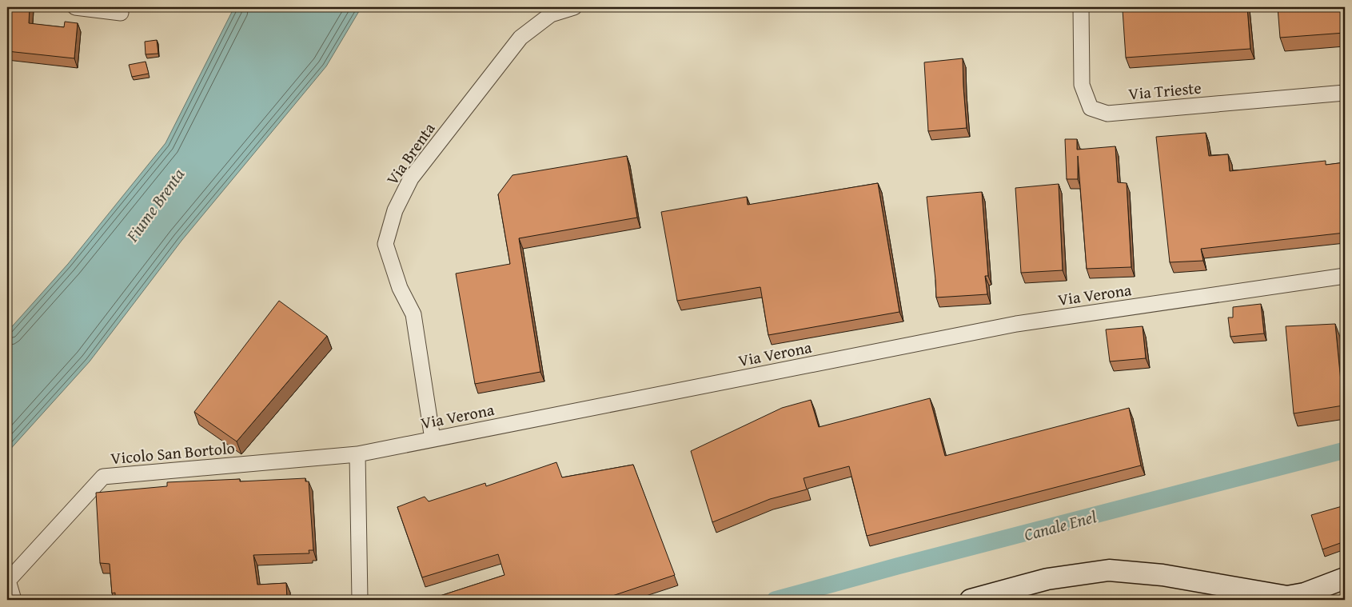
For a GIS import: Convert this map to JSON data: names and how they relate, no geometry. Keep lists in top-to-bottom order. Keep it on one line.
{"streets":{"street":["Via Trieste","Via Brenta","Via Verona","Vicolo San Bortolo"]},"crossings":[["Via Brenta","Via Verona"],["Via Verona","Vicolo San Bortolo"]],"water":["Fiume Brenta","Canale Enel"]}
